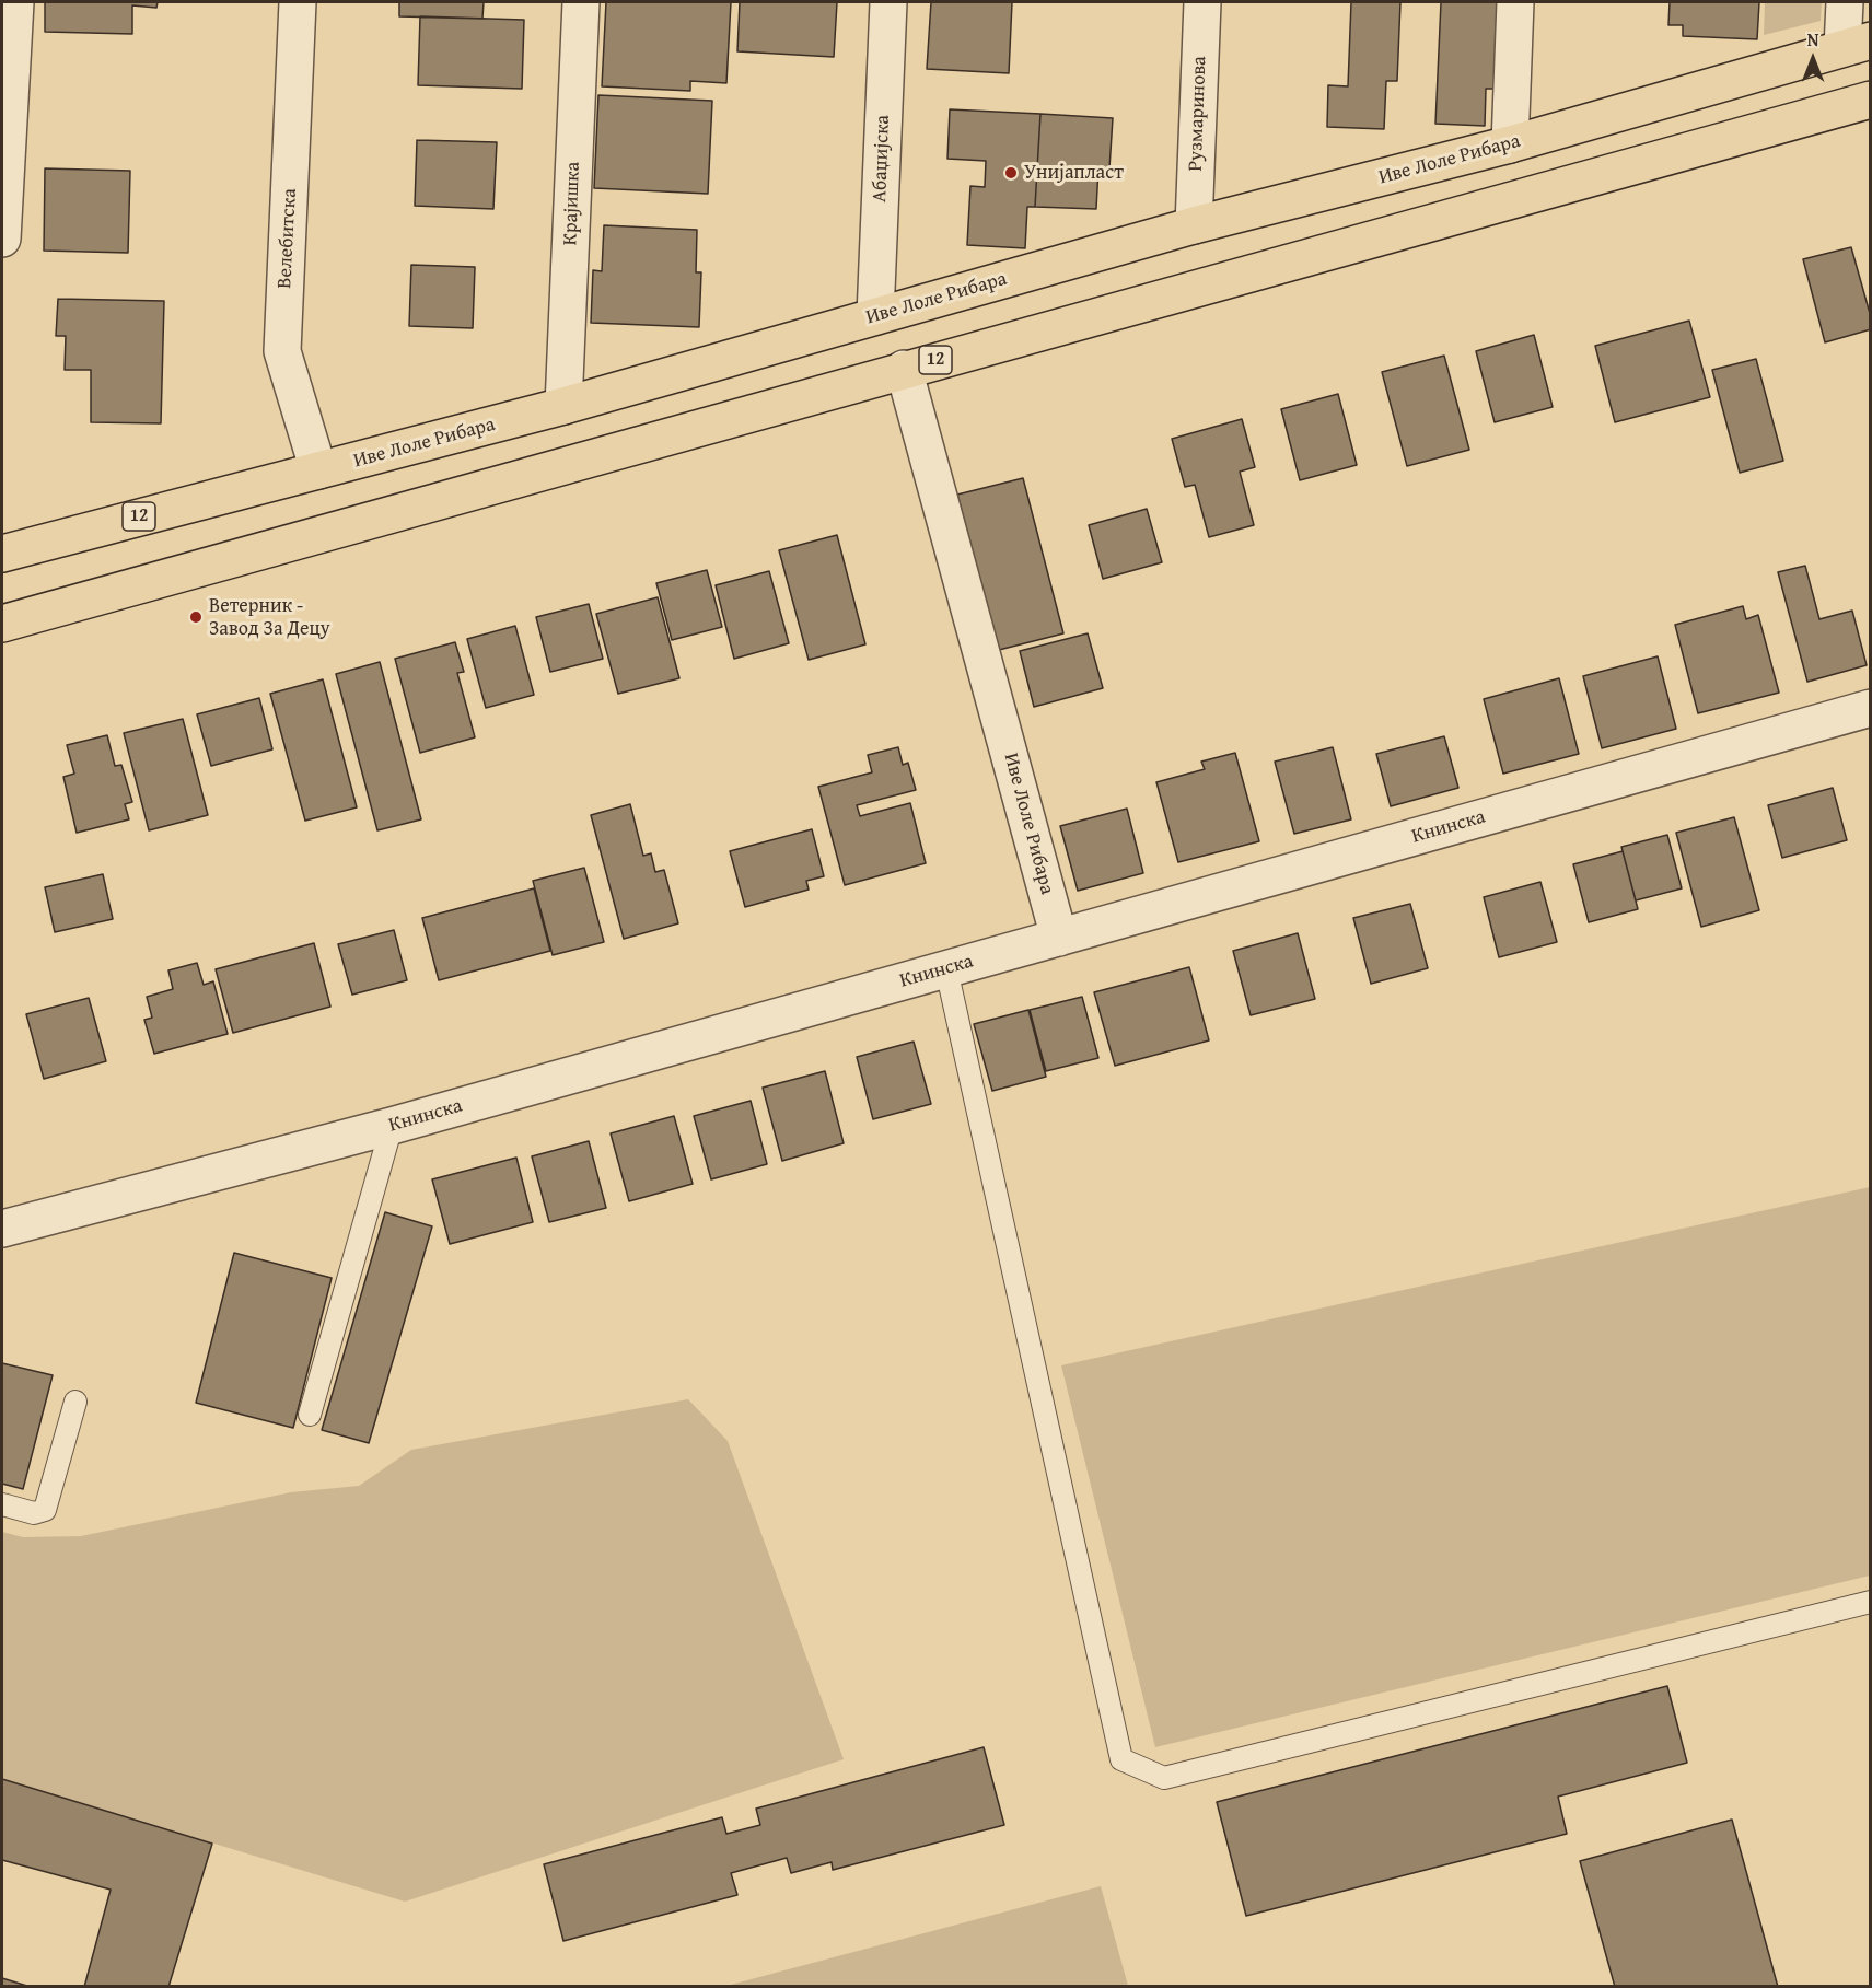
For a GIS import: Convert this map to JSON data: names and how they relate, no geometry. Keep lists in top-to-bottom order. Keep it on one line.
{"streets":{"main road":["Иве Лоле Рибара","12"],"street":["Рузмаринова","Абаџијска","Крајишка","Велебитска","Книнска"]},"crossings":[["Рузмаринова","Иве Лоле Рибара"],["Абаџијска","Иве Лоле Рибара"],["Иве Лоле Рибара","Крајишка"],["Иве Лоле Рибара","Велебитска"],["Иве Лоле Рибара","12"],["Иве Лоле Рибара","Книнска"]],"places":["Унијапласт","Ветерник - Завод За Децу"],"north":"top"}
